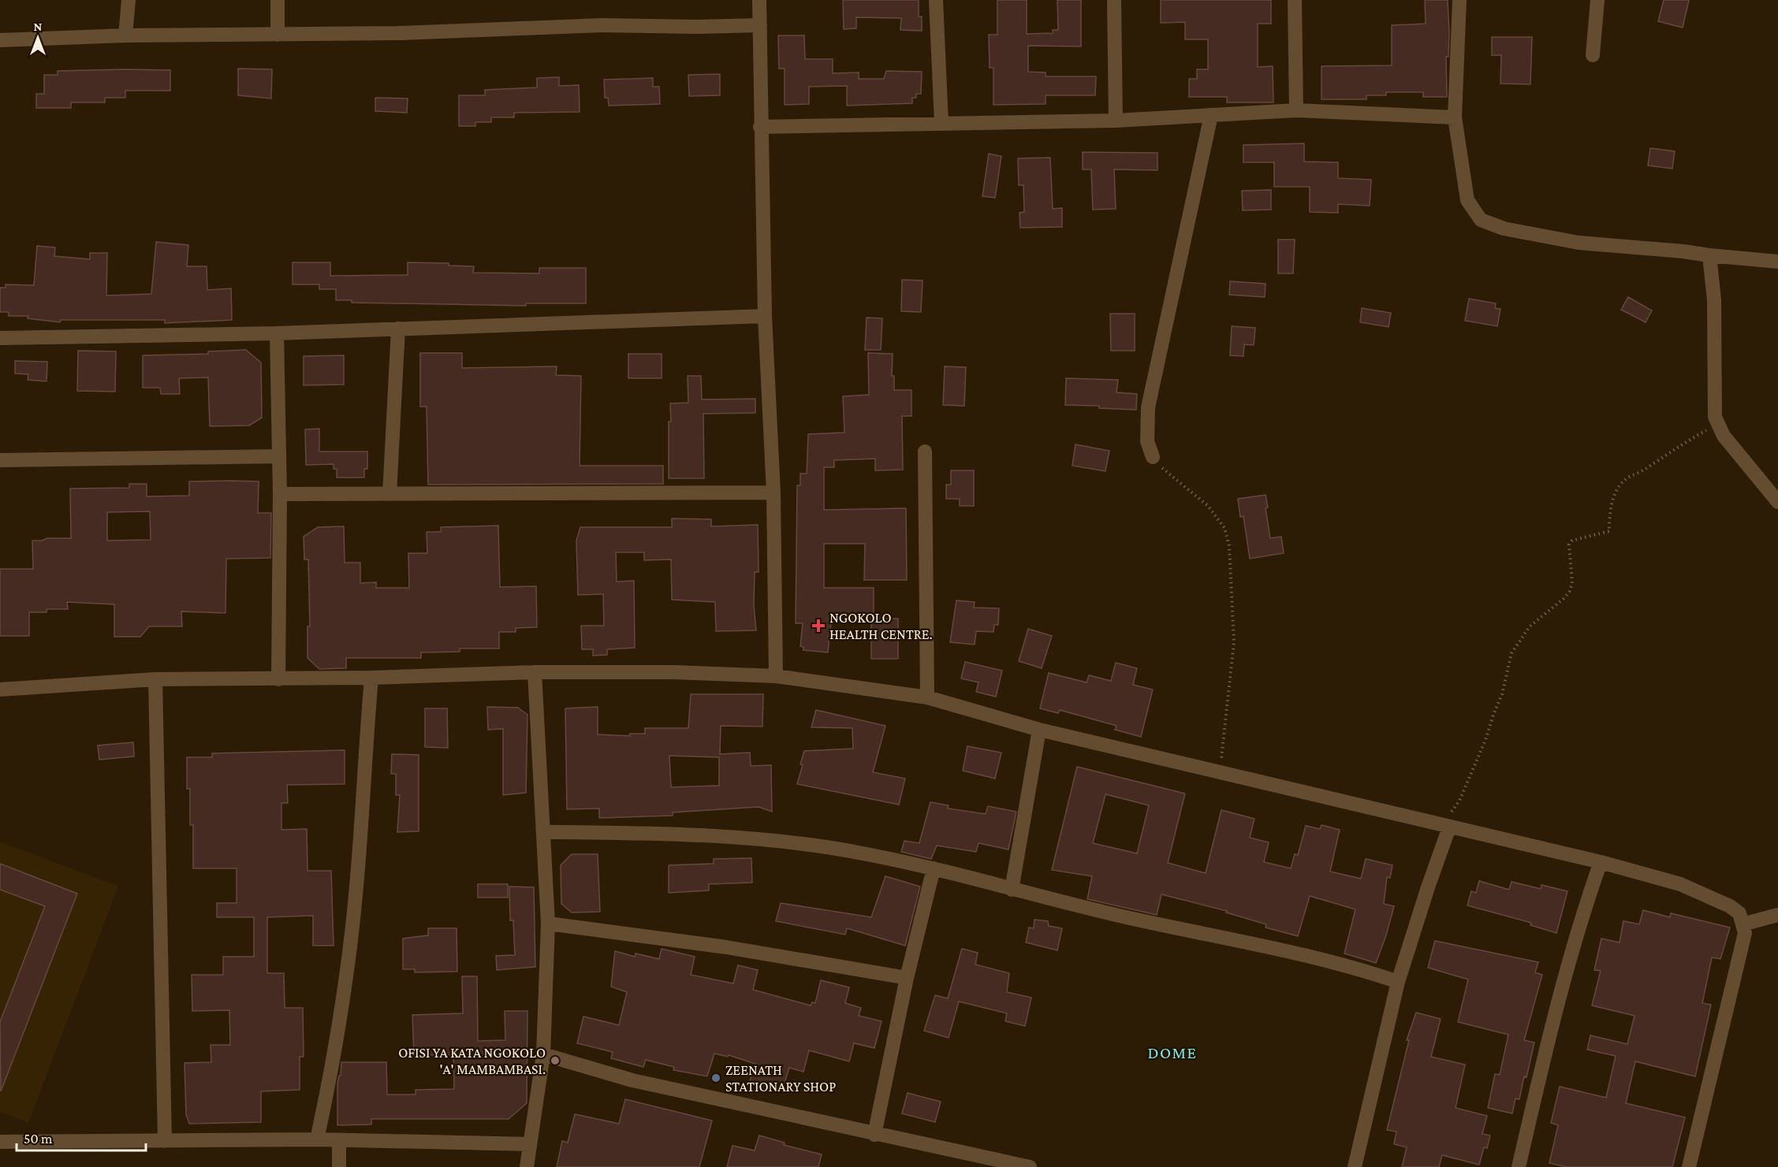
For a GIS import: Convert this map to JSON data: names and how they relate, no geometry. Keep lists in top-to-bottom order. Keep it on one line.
{"districts":["DOME"],"places":{"health":["NGOKOLO HEALTH CENTRE."],"other":["OFISI YA KATA NGOKOLO 'A' MAMBAMBASI.","ZEENATH STATIONARY SHOP"]},"scale_bar":"50 m","north":"top"}
